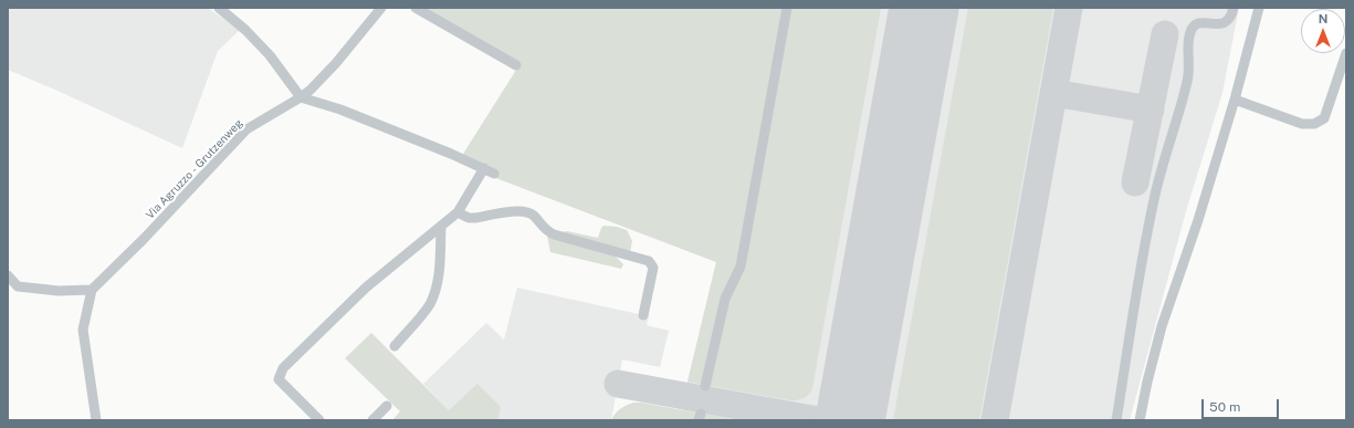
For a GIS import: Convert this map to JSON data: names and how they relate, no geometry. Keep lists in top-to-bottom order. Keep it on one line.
{"streets":{"street":["Via Agruzzo - Grutzenweg"]},"scale_bar":"50 m","north":"top"}
